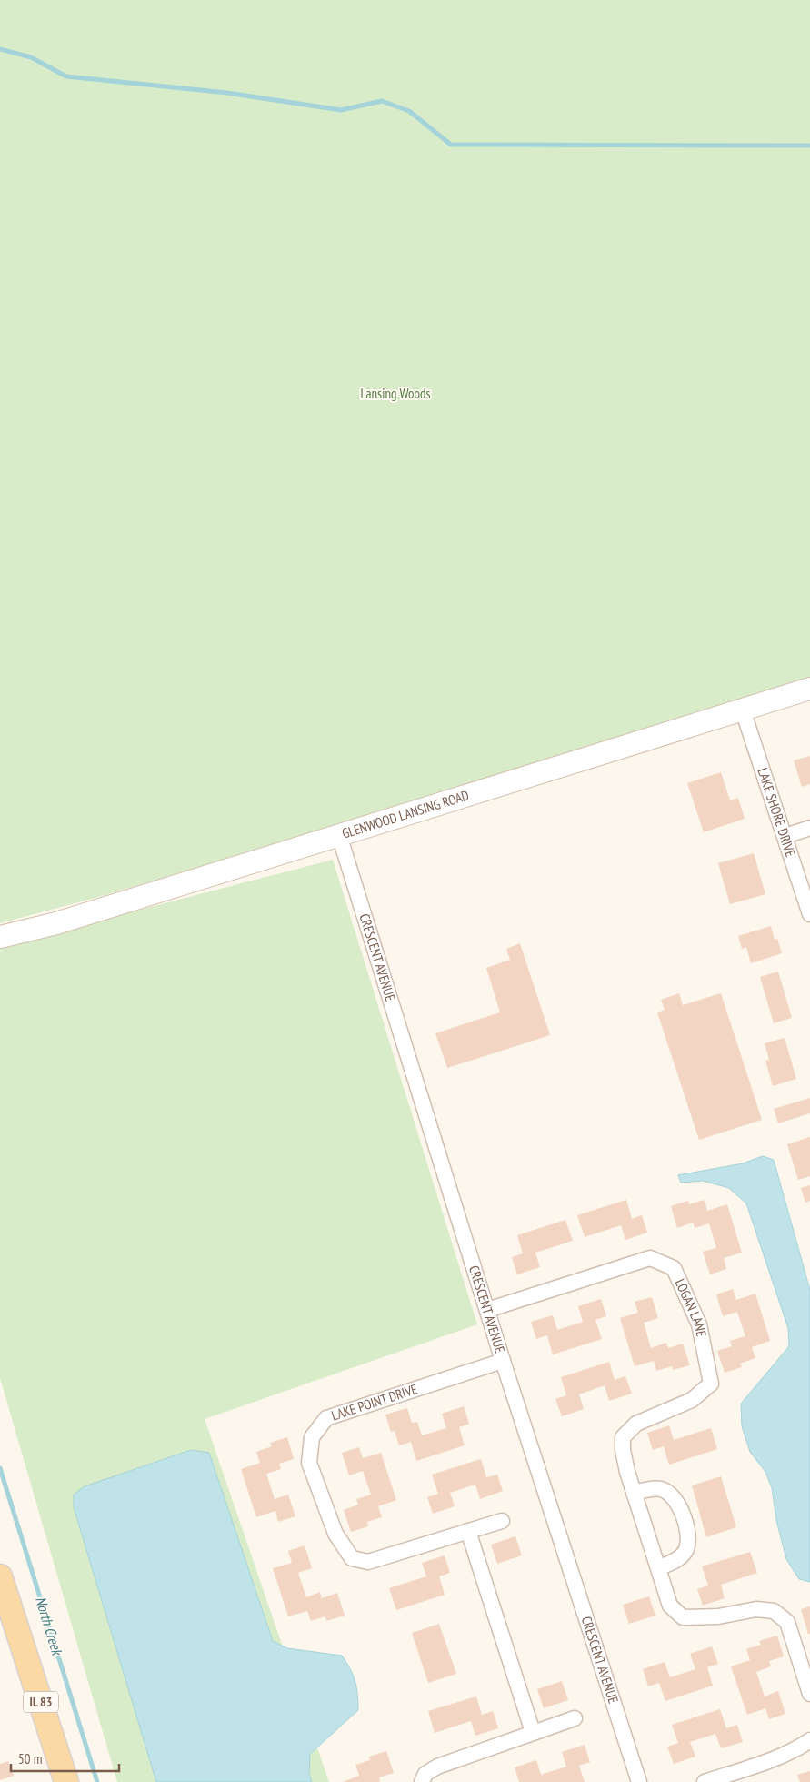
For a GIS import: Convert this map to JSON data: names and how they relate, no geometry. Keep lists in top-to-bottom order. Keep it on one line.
{"streets":{"main road":["GLENWOOD LANSING ROAD","IL 83"],"street":["LAKE SHORE DRIVE","CRESCENT AVENUE","LOGAN LANE","LAKE POINT DRIVE"]},"crossings":[["LAKE SHORE DRIVE","GLENWOOD LANSING ROAD"],["GLENWOOD LANSING ROAD","CRESCENT AVENUE"],["CRESCENT AVENUE","LOGAN LANE"],["CRESCENT AVENUE","LAKE POINT DRIVE"]],"water":["North Creek"],"parks":["Lansing Woods"],"scale_bar":"50 m"}
